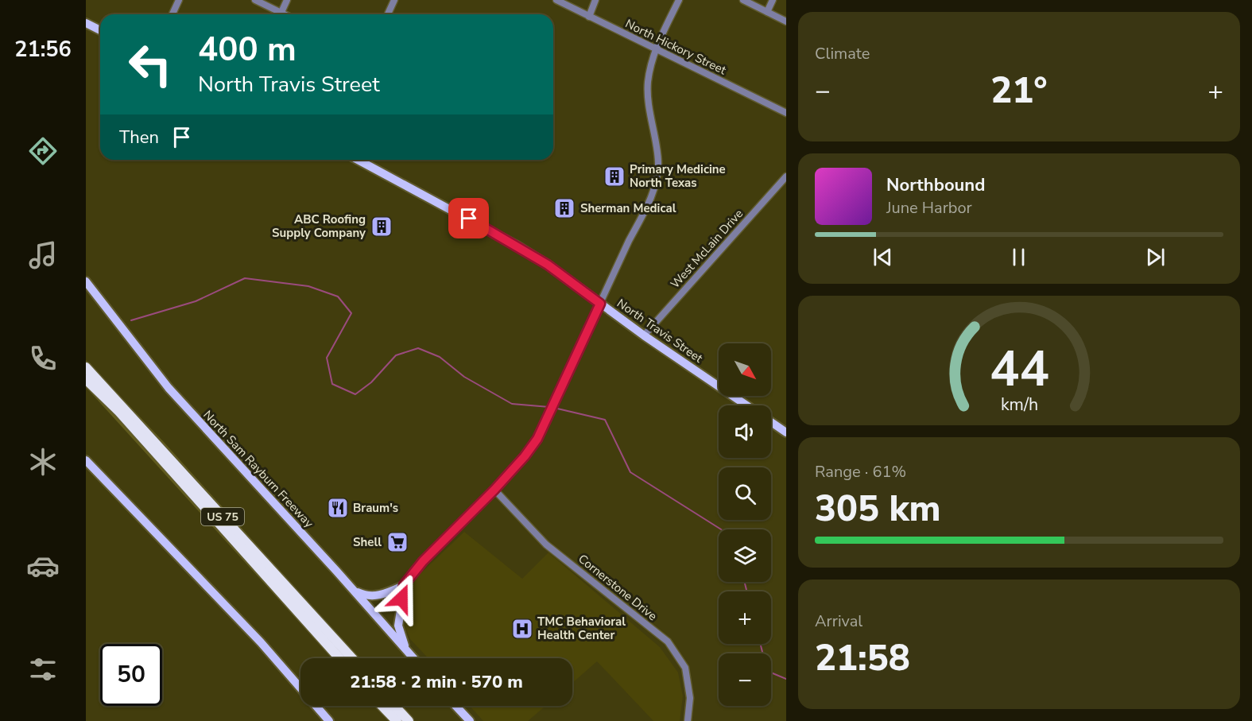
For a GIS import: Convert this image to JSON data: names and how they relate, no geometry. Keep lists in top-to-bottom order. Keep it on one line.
{"streets":{"highway":["US 75"],"main road":["North Travis Street","North Sam Rayburn Freeway"],"street":["North Hickory Street","West McLain Drive","Cornerstone Drive"]},"crossings":[["West McLain Drive","North Travis Street"]],"places":{"building":["Primary Medicine North Texas","Sherman Medical","ABC Roofing Supply Company"],"restaurant":["Braum's"],"supermarket":["Shell"],"hospital":["TMC Behavioral Health Center"]},"north":"bottom right","page":{"tabs":"21:56","tile":["Climate",["Range · 61%","305 km"],["Arrival","21:58"]],"turn":["400 m","North Travis Street"],"heat":["−","21°","+"],"then":"Then","song":["Northbound","June Harbor"],"map_buttons":["+","−"],"limit":"50","trip":"21:58 · 2 min · 570 m","gauge":["44","km/h"]}}
